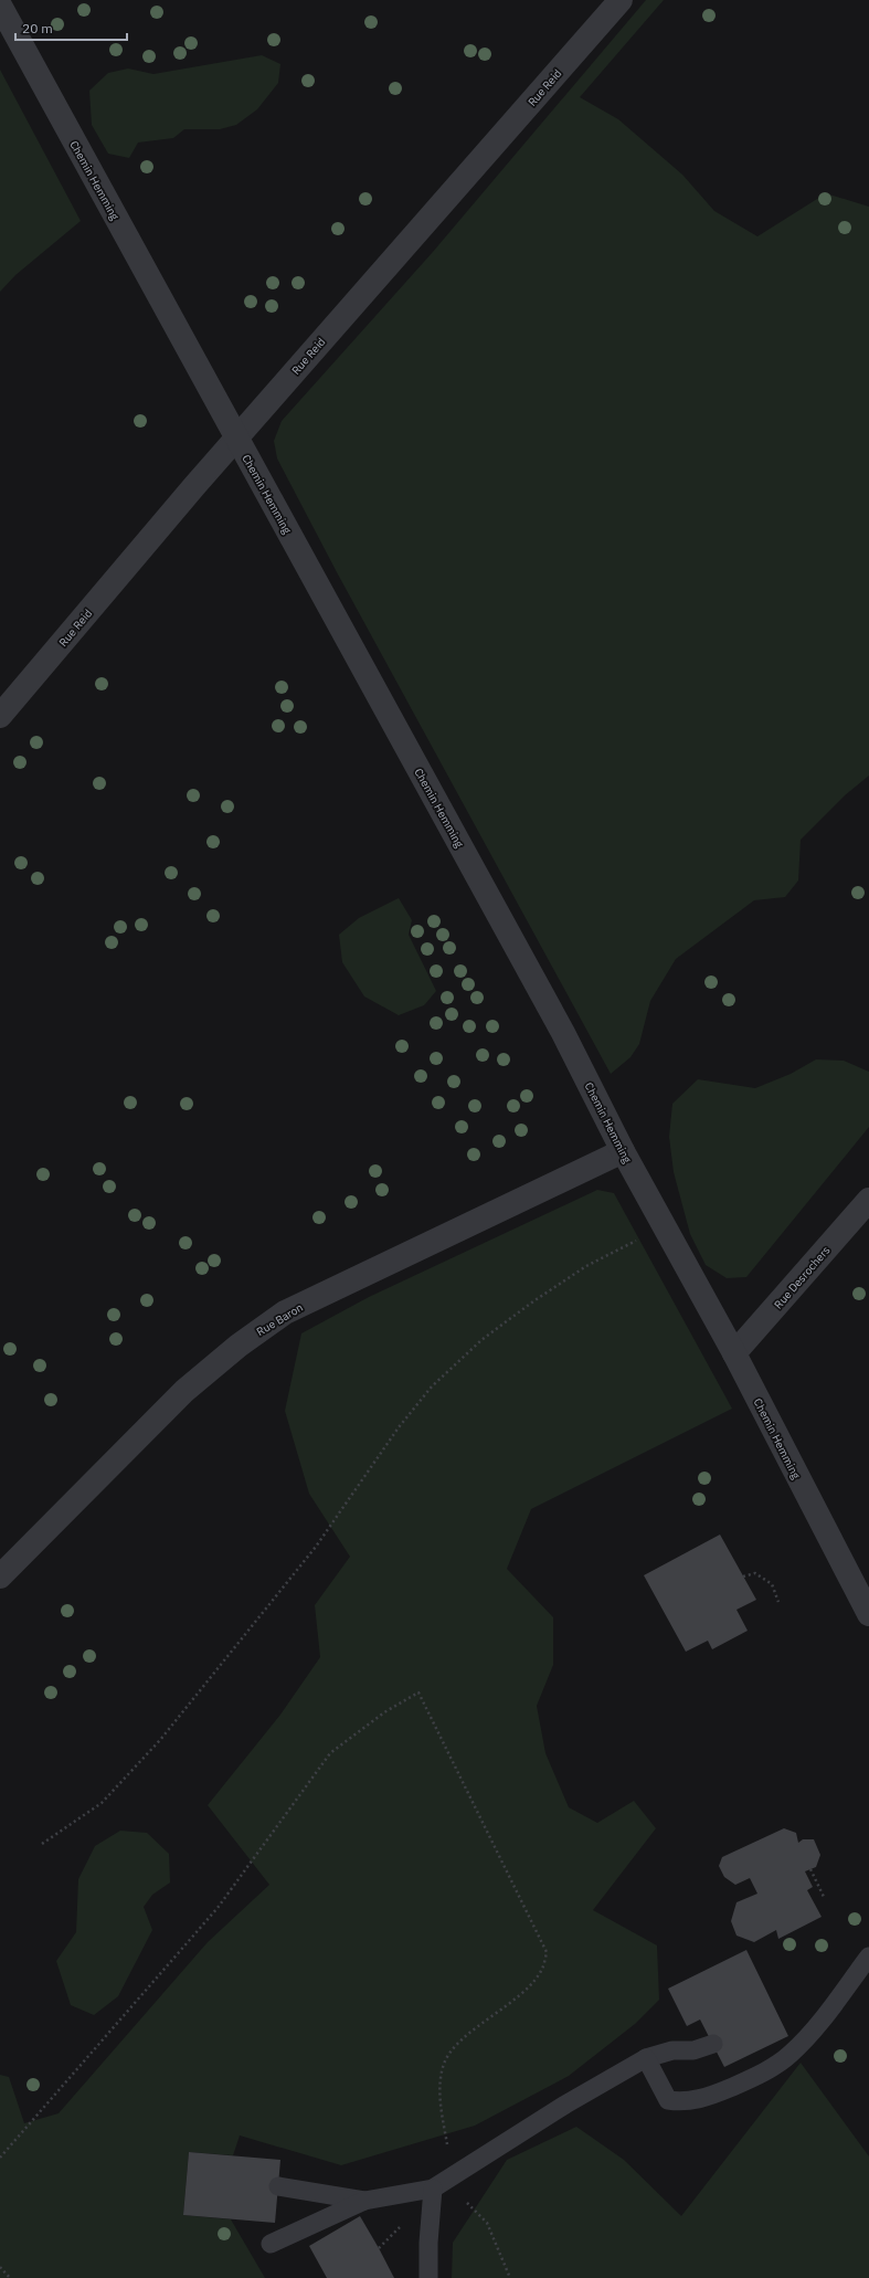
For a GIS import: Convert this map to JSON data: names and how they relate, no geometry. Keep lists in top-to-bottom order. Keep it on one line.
{"streets":{"street":["Rue Reid","Chemin Hemming","Rue Desrochers","Rue Baron"]},"crossings":[["Rue Reid","Chemin Hemming"],["Chemin Hemming","Rue Desrochers"],["Chemin Hemming","Rue Baron"]],"scale_bar":"20 m"}
